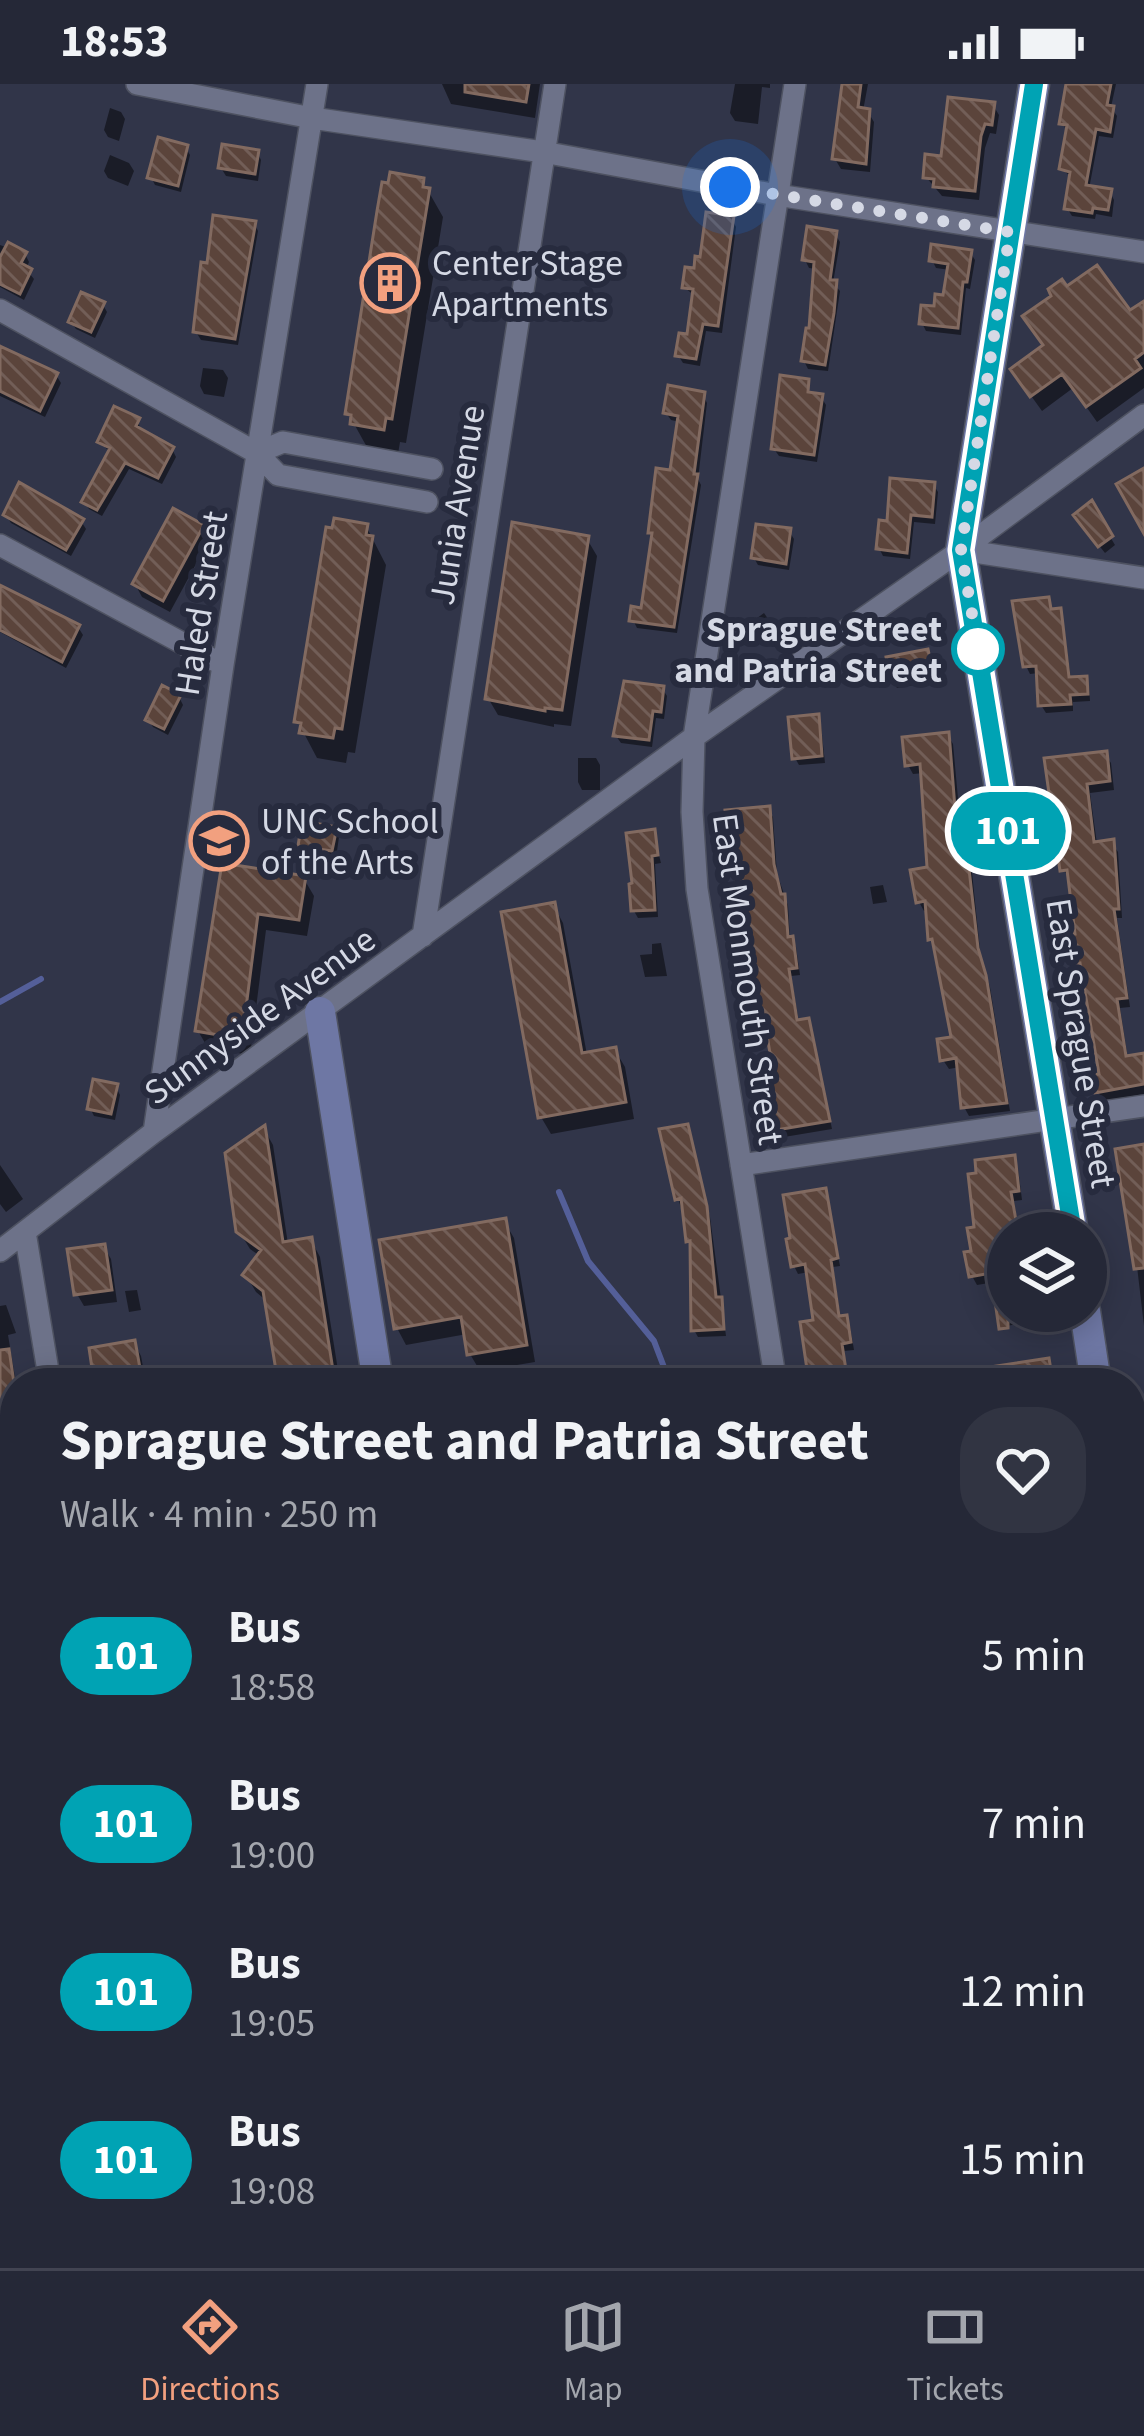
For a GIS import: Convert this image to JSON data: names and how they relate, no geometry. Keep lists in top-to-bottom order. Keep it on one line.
{"streets":{"main road":["East Sprague Street"],"street":["Junia Avenue","Haled Street","East Monmouth Street","Sunnyside Avenue"]},"crossings":[["Junia Avenue","Sunnyside Avenue"],["Haled Street","Sunnyside Avenue"],["East Monmouth Street","Sunnyside Avenue"],["Sunnyside Avenue","East Sprague Street"]],"places":{"building":["Center Stage Apartments"],"other":["Sprague Street and Patria Street"],"school or university":["UNC School of the Arts"]},"lines":["bus line 101"],"page":{"status":"18:53","on_map":"101","heading":["Sprague Street and Patria Street","Walk · 4 min · 250 m"],"list":[{"mark":"101","name":"Bus","note":"18:58","value":"5 min"},{"mark":"101","name":"Bus","note":"19:00","value":"7 min"},{"mark":"101","name":"Bus","note":"19:05","value":"12 min"},{"mark":"101","name":"Bus","note":"19:08","value":"15 min"}],"tabs":["Directions","Map","Tickets"]}}
